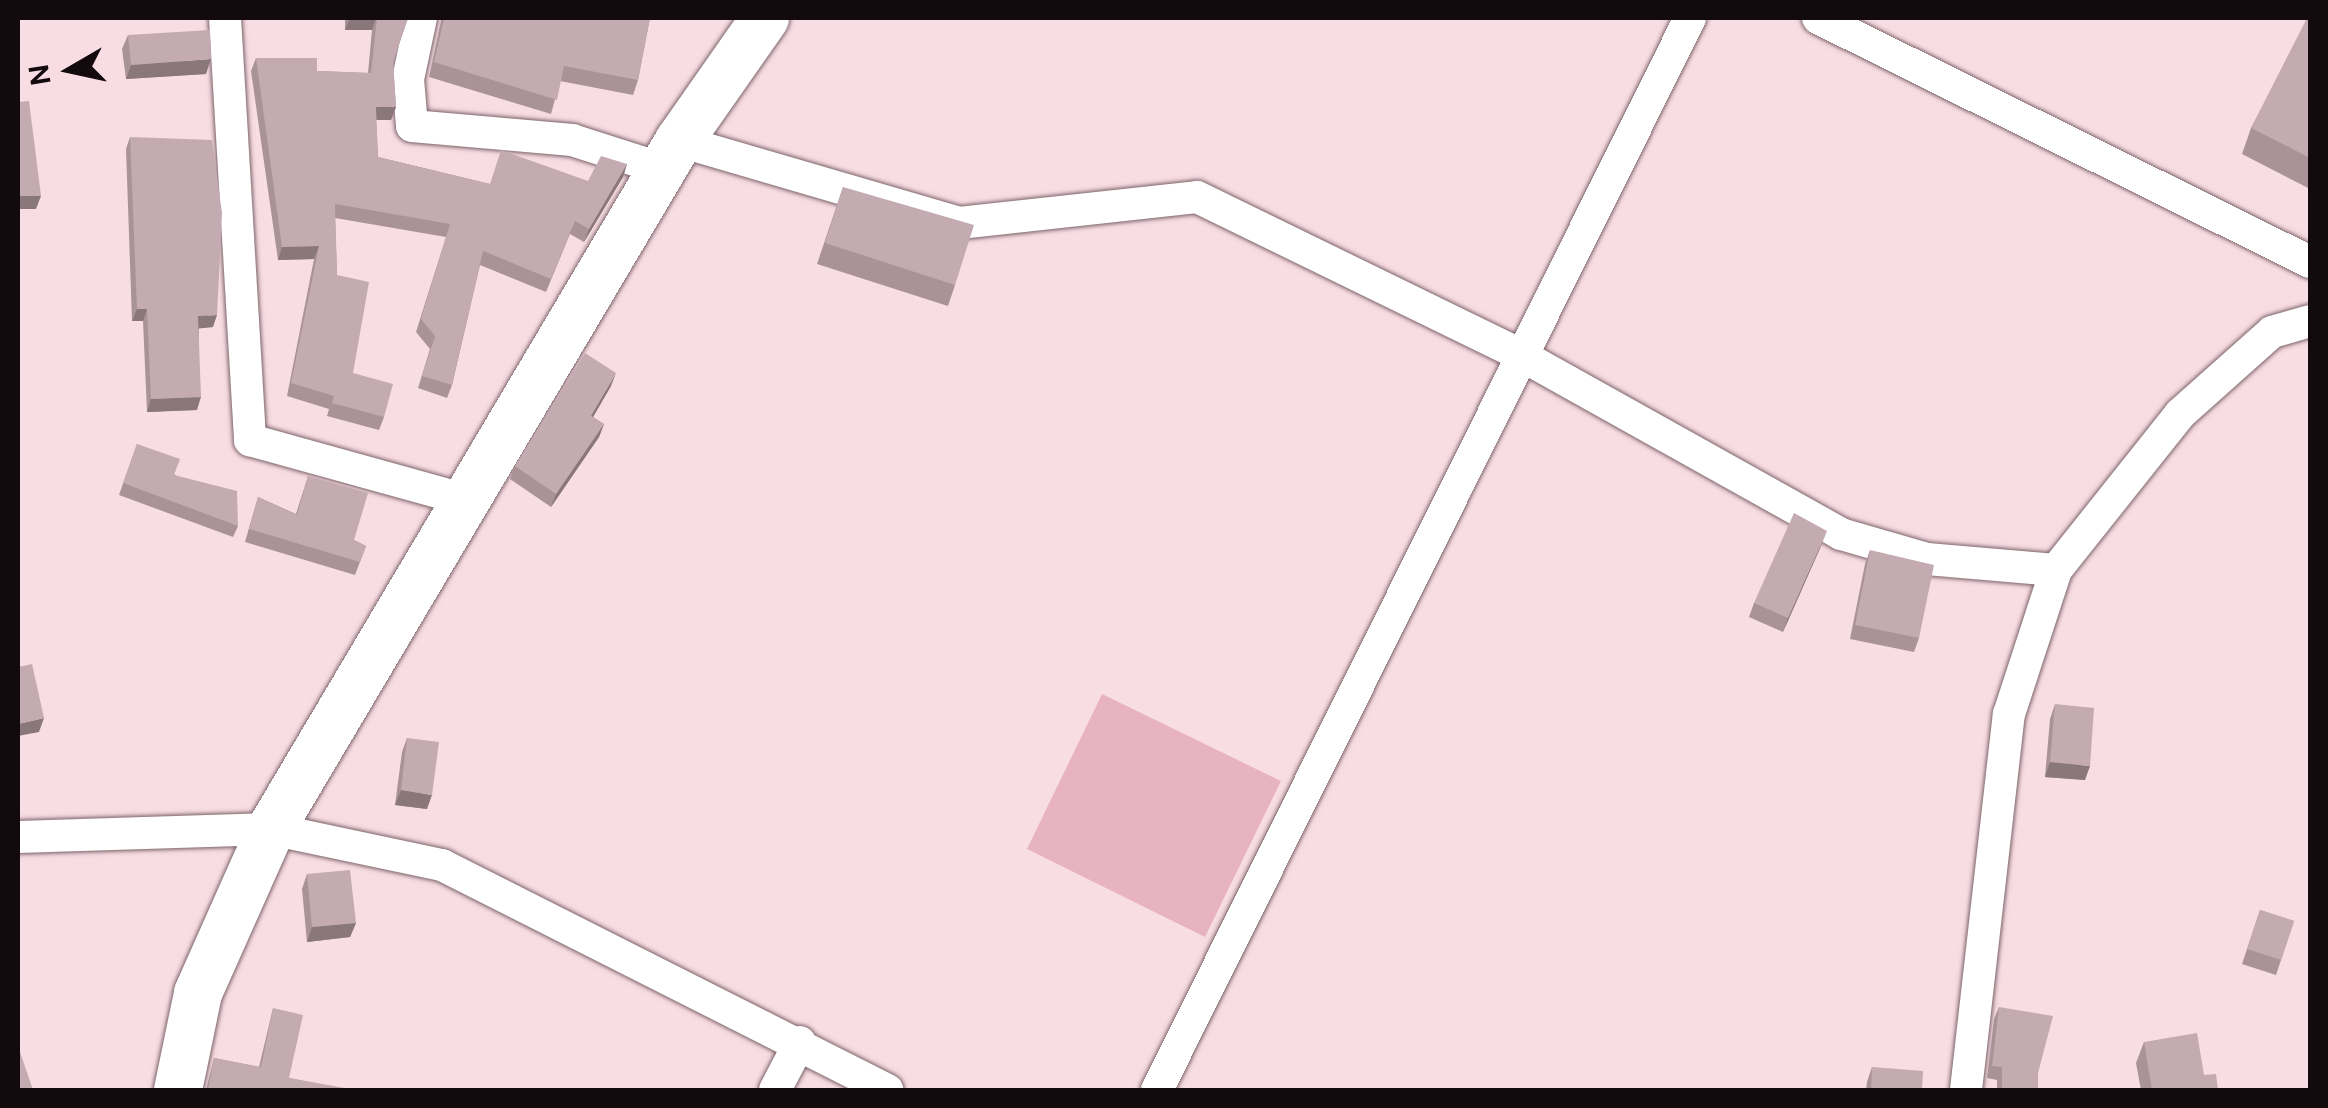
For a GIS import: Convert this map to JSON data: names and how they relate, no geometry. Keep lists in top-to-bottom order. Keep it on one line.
{"north":"left"}
